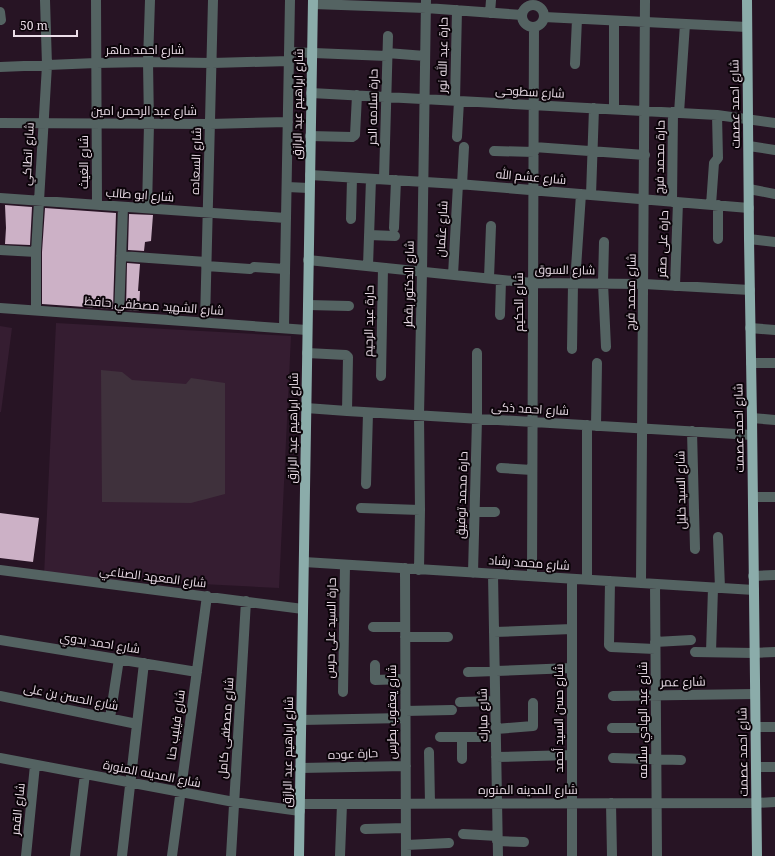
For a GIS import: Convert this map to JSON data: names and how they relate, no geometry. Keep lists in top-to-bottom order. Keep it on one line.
{"streets":{"main road":["شارع ابراهيم عبد الرازق","شارع احمد عصمت"],"street":["شارع احمد ماهر","حارة عبد الله نور","شارع سطوحى","حارة سلامه الحر","شارع عبد الرحمن امين","شارع انطاكي","حارة محمد فرج","شارع السعاده","شارع الغيث","شارع عشم الله","شارع ابو طالب","شارع عثمان","حارة على صقر","شارع السوق","شارع الدكتور بقطر","شارع محمد فرج","شارع الحكيم","شارع الشهيد مصطفي حافظ","حارة عبد الرحيم","شارع احمد ذكى","شارع السيد خليل","حارة محمد توفيق","شارع محمد رشاد","شارع المعهد الصناعي","حارة السيد على حرس","شارع احمد بدوي","شارع عمر","شارع الحسن بن على","شارع يعقوب بطرس","شارع مبارك","شارع حسن السيد أحمد","شارع عبد الهادي سلامه","شارع فيليب حنا","شارع مصطفى كامل","حارة عوده","شارع المدينه المنورة","شارع المدينه المنوره","شارع القمر"]},"crossings":[["شارع احمد ماهر","شارع ابراهيم عبد الرازق"],["شارع احمد ماهر","حارة سلامه الحر"],["شارع احمد ماهر","شارع انطاكي"],["شارع احمد ماهر","شارع السعاده"],["شارع احمد ماهر","شارع الغيث"],["شارع احمد ماهر","شارع الدكتور بقطر"],["حارة عبد الله نور","شارع سطوحى"],["شارع سطوحى","شارع ابراهيم عبد الرازق"],["شارع سطوحى","شارع احمد عصمت"],["شارع سطوحى","حارة سلامه الحر"],["شارع سطوحى","حارة محمد فرج"],["شارع سطوحى","شارع الدكتور بقطر"],["شارع سطوحى","شارع محمد فرج"],["شارع سطوحى","شارع الحكيم"],["شارع ابراهيم عبد الرازق","شارع عبد الرحمن امين"],["شارع ابراهيم عبد الرازق","شارع عشم الله"],["شارع ابراهيم عبد الرازق","شارع ابو طالب"],["شارع ابراهيم عبد الرازق","شارع السوق"],["شارع ابراهيم عبد الرازق","شارع الشهيد مصطفي حافظ"],["شارع ابراهيم عبد الرازق","شارع احمد ذكى"],["شارع ابراهيم عبد الرازق","شارع محمد رشاد"],["شارع ابراهيم عبد الرازق","شارع المعهد الصناعي"],["شارع ابراهيم عبد الرازق","حارة عوده"],["شارع ابراهيم عبد الرازق","شارع المدينه المنورة"],["شارع ابراهيم عبد الرازق","شارع المدينه المنوره"],["شارع احمد عصمت","شارع عشم الله"],["شارع احمد عصمت","شارع السوق"],["شارع احمد عصمت","شارع احمد ذكى"],["شارع احمد عصمت","شارع محمد رشاد"],["شارع احمد عصمت","شارع عمر"],["شارع احمد عصمت","شارع المدينه المنوره"],["حارة سلامه الحر","شارع عشم الله"],["شارع عبد الرحمن امين","شارع انطاكي"],["شارع عبد الرحمن امين","شارع السعاده"],["شارع عبد الرحمن امين","شارع الغيث"],["شارع انطاكي","شارع ابو طالب"],["شارع انطاكي","شارع الشهيد مصطفي حافظ"],["حارة محمد فرج","شارع عشم الله"],["حارة محمد فرج","حارة على صقر"],["شارع السعاده","شارع ابو طالب"],["شارع السعاده","شارع الشهيد مصطفي حافظ"],["شارع الغيث","شارع ابو طالب"],["شارع عشم الله","شارع عثمان"],["شارع عشم الله","حارة على صقر"],["شارع عشم الله","شارع الدكتور بقطر"],["شارع عشم الله","شارع محمد فرج"],["شارع عشم الله","شارع الحكيم"],["شارع عثمان","شارع السوق"],["حارة على صقر","شارع السوق"],["شارع السوق","شارع الدكتور بقطر"],["شارع السوق","شارع محمد فرج"],["شارع السوق","شارع الحكيم"],["شارع السوق","حارة عبد الرحيم"],["شارع الدكتور بقطر","شارع احمد ذكى"],["شارع الدكتور بقطر","شارع محمد رشاد"],["شارع محمد فرج","شارع احمد ذكى"],["شارع محمد فرج","شارع محمد رشاد"],["شارع الحكيم","شارع احمد ذكى"],["شارع الحكيم","شارع محمد رشاد"],["شارع احمد ذكى","شارع السيد خليل"],["شارع احمد ذكى","حارة محمد توفيق"],["حارة محمد توفيق","شارع محمد رشاد"],["شارع محمد رشاد","حارة السيد على حرس"],["شارع محمد رشاد","شارع يعقوب بطرس"],["شارع محمد رشاد","شارع مبارك"],["شارع محمد رشاد","شارع حسن السيد أحمد"],["شارع محمد رشاد","شارع عبد الهادي سلامه"],["شارع المعهد الصناعي","شارع فيليب حنا"],["شارع المعهد الصناعي","شارع مصطفى كامل"],["شارع احمد بدوي","شارع فيليب حنا"],["شارع عمر","شارع عبد الهادي سلامه"],["شارع يعقوب بطرس","حارة عوده"],["شارع يعقوب بطرس","شارع المدينه المنوره"],["شارع مبارك","شارع المدينه المنوره"],["شارع حسن السيد أحمد","شارع المدينه المنوره"],["شارع عبد الهادي سلامه","شارع المدينه المنوره"],["شارع فيليب حنا","شارع المدينه المنورة"],["شارع مصطفى كامل","شارع المدينه المنورة"],["شارع المدينه المنورة","شارع المدينه المنوره"],["شارع المدينه المنورة","شارع القمر"]],"scale_bar":"50 m"}
